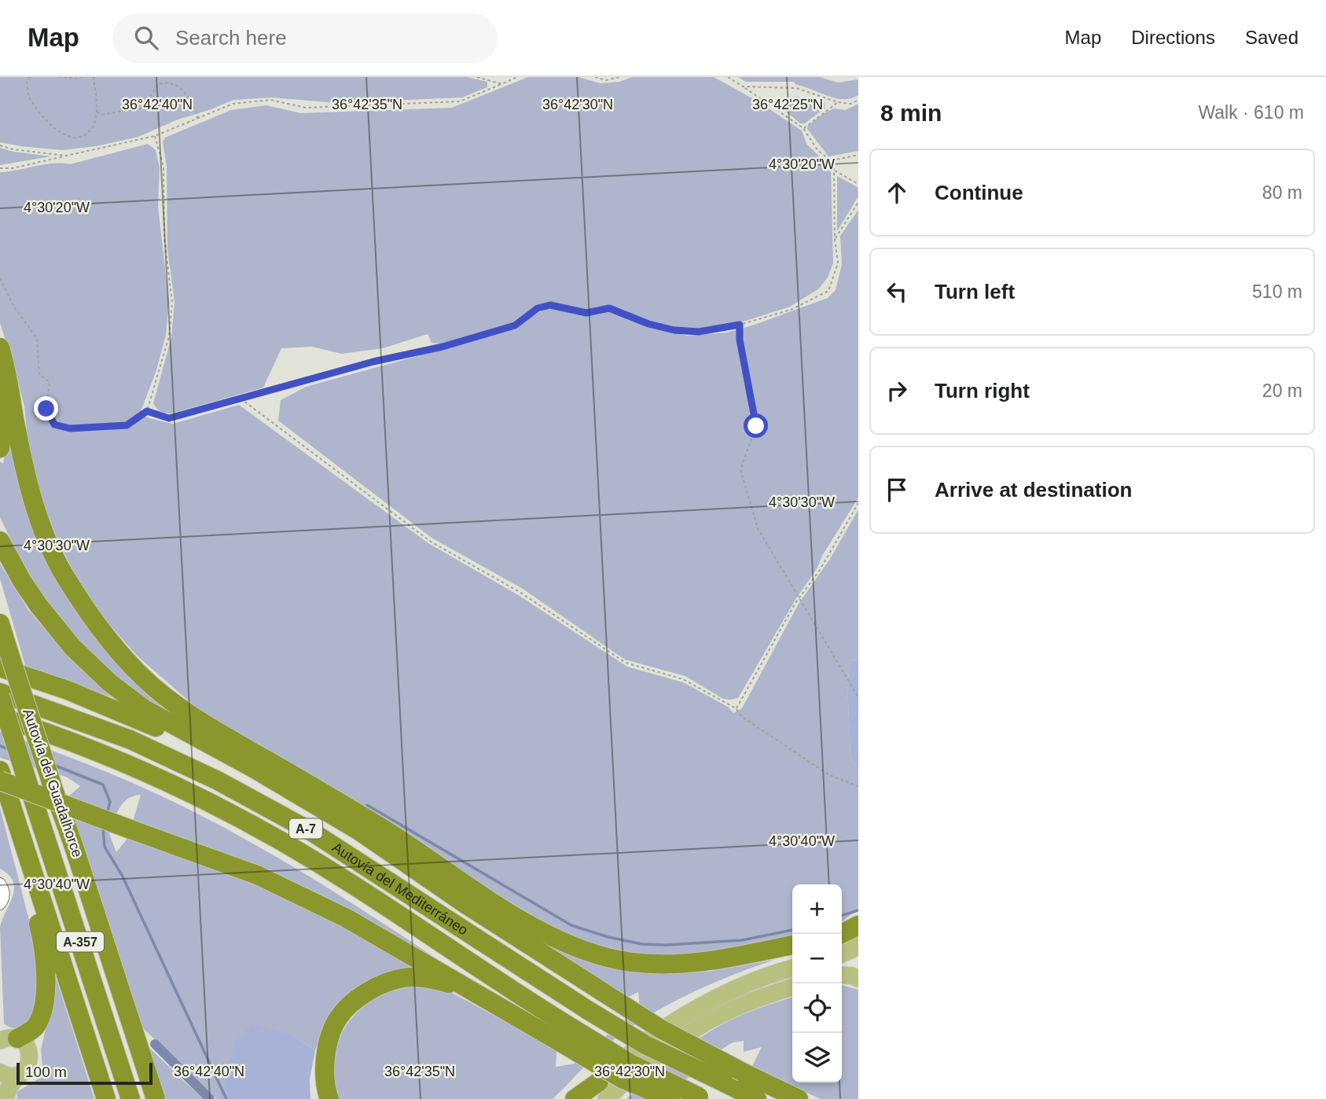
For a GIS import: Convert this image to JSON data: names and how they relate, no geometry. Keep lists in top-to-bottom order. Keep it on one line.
{"streets":{"highway":["Autovía del Guadalhorce","A-7","Autovía del Mediterráneo","A-357"]},"crossings":[["Autovía del Guadalhorce","Autovía del Mediterráneo"]],"scale_bar":"100 m","page":{"header":"Map","search":"Search here","nav":["Map","Directions","Saved"],"heading":["8 min","Walk · 610 m"],"list":[["Continue","80 m"],["Turn left","510 m"],["Turn right","20 m"],"Arrive at destination"],"map_buttons":["+","−"],"scale":"100 m"},"coordinates":["36°42'40\"N","36°42'35\"N","36°42'30\"N","36°42'25\"N","4°30'20\"W","4°30'30\"W","4°30'40\"W"]}
